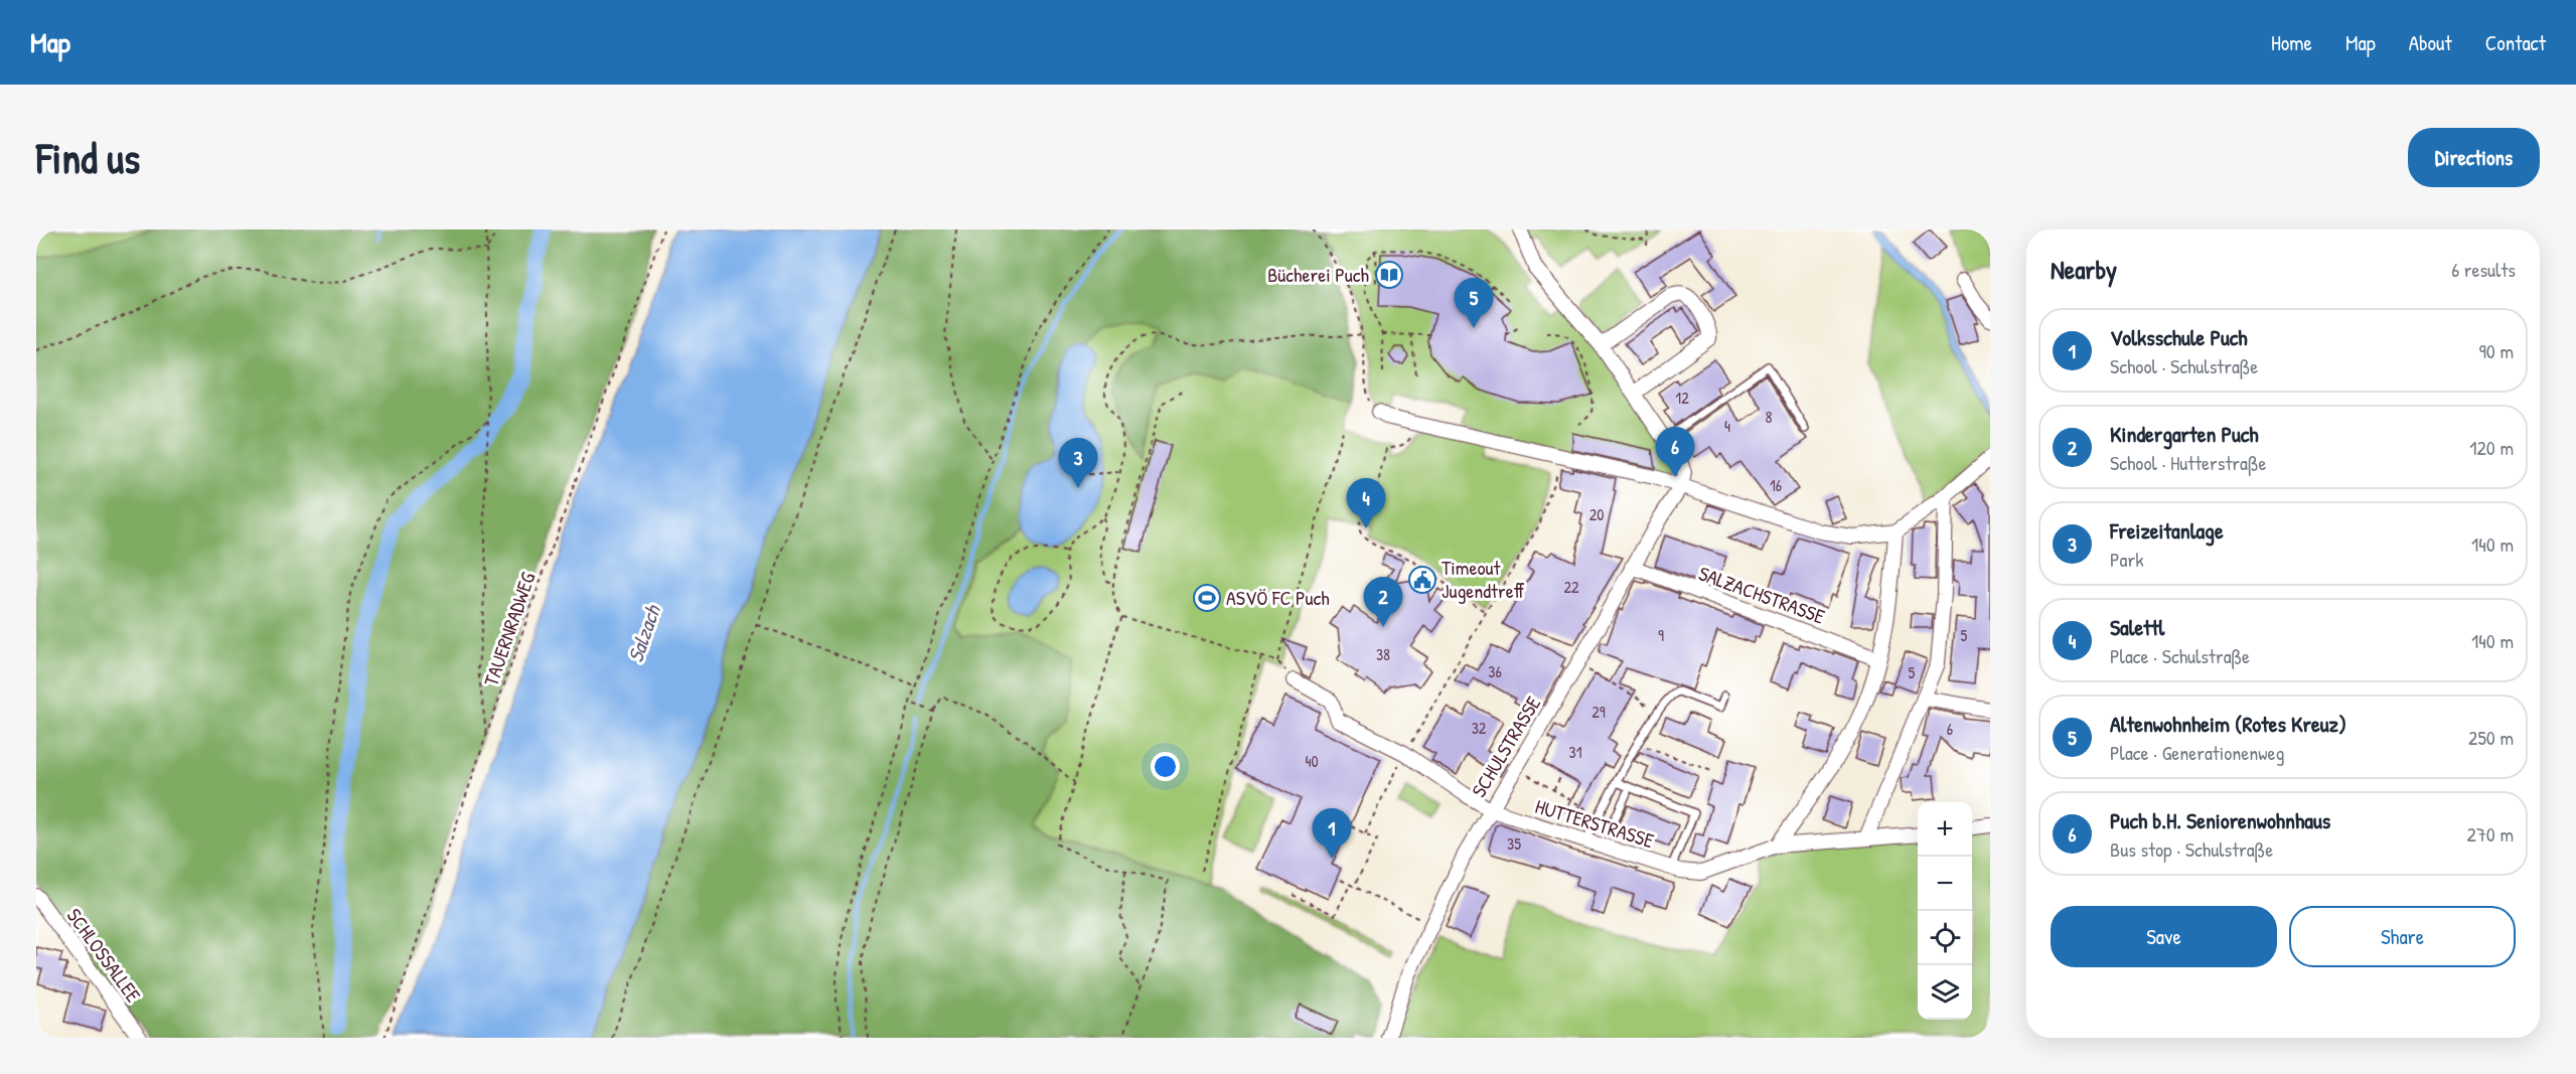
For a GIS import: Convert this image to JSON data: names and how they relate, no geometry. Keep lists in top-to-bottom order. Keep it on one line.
{"streets":{"street":["SALZACHSTRASSE","SCHULSTRASSE","HUTTERSTRASSE","SCHLOSSALLEE"],"path":["TAUERNRADWEG"]},"crossings":[["SALZACHSTRASSE","SCHULSTRASSE"],["SCHULSTRASSE","HUTTERSTRASSE"]],"water":["Salzach"],"places":{"library":["Bücherei Puch"],"public building":["Timeout Jugendtreff"],"sports":["ASVÖ FC Puch"]},"house_numbers":["12","8","4","16","20","22","9","5","38","36","5","29","32","6","31","40","35"],"page":{"header":"Map","nav":["Home","Map","About","Contact"],"buttons":["Directions",["Save","Share"]],"title":"Find us","heading":["Nearby","6 results"],"pins":["5","6","3","4","2","1"],"list":[{"mark":"1","name":"Volksschule Puch","note":"School · Schulstraße","value":"90 m"},{"mark":"2","name":"Kindergarten Puch","note":"School · Hutterstraße","value":"120 m"},{"mark":"3","name":"Freizeitanlage","note":"Park","value":"140 m"},{"mark":"4","name":"Salettl","note":"Place · Schulstraße","value":"140 m"},{"mark":"5","name":"Altenwohnheim (Rotes Kreuz)","note":"Place · Generationenweg","value":"250 m"},{"mark":"6","name":"Puch b.H. Seniorenwohnhaus","note":"Bus stop · Schulstraße","value":"270 m"}],"map_buttons":["+","−"]}}
